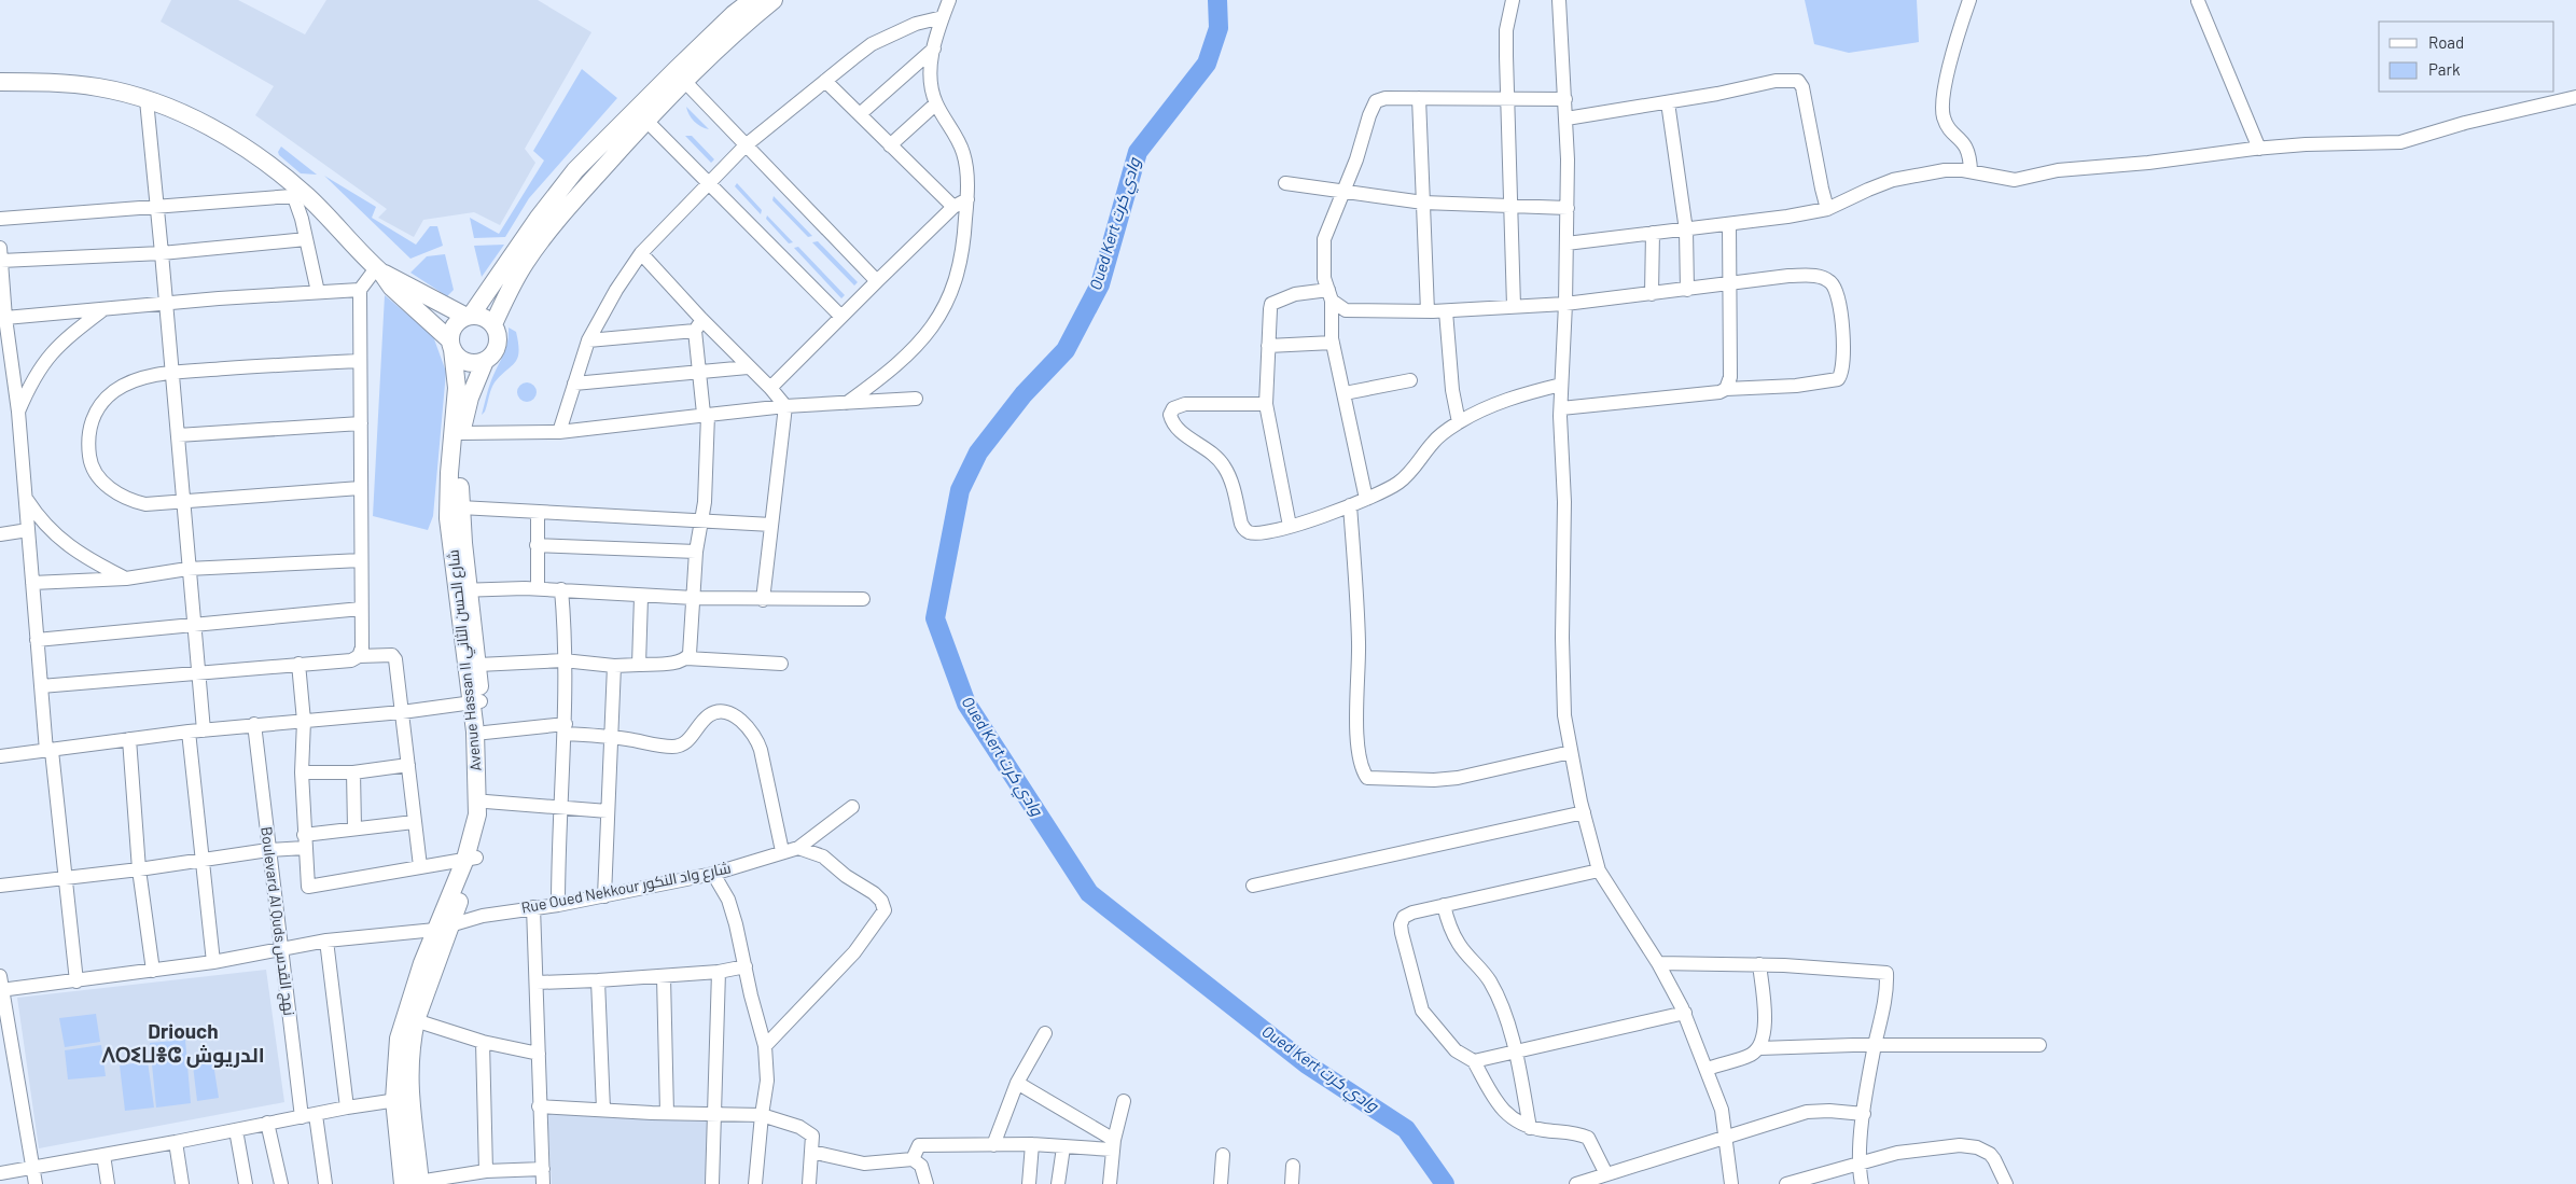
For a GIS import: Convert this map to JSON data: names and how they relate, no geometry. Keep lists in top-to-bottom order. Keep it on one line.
{"streets":{"main road":["Avenue Hassan II شارع الحسن الثاني"],"street":["Rue Oued Nekkour شارع واد النکور","Boulevard Al Quds نهج القدس"]},"crossings":[["Avenue Hassan II شارع الحسن الثاني","Rue Oued Nekkour شارع واد النکور"],["Rue Oued Nekkour شارع واد النکور","Boulevard Al Quds نهج القدس"]],"districts":["Driouch ⴷⵔⵉⵡⴻⵛ الدريوش"],"water":["Oued Kert وادي كرت"],"legend":["Road","Park"]}
